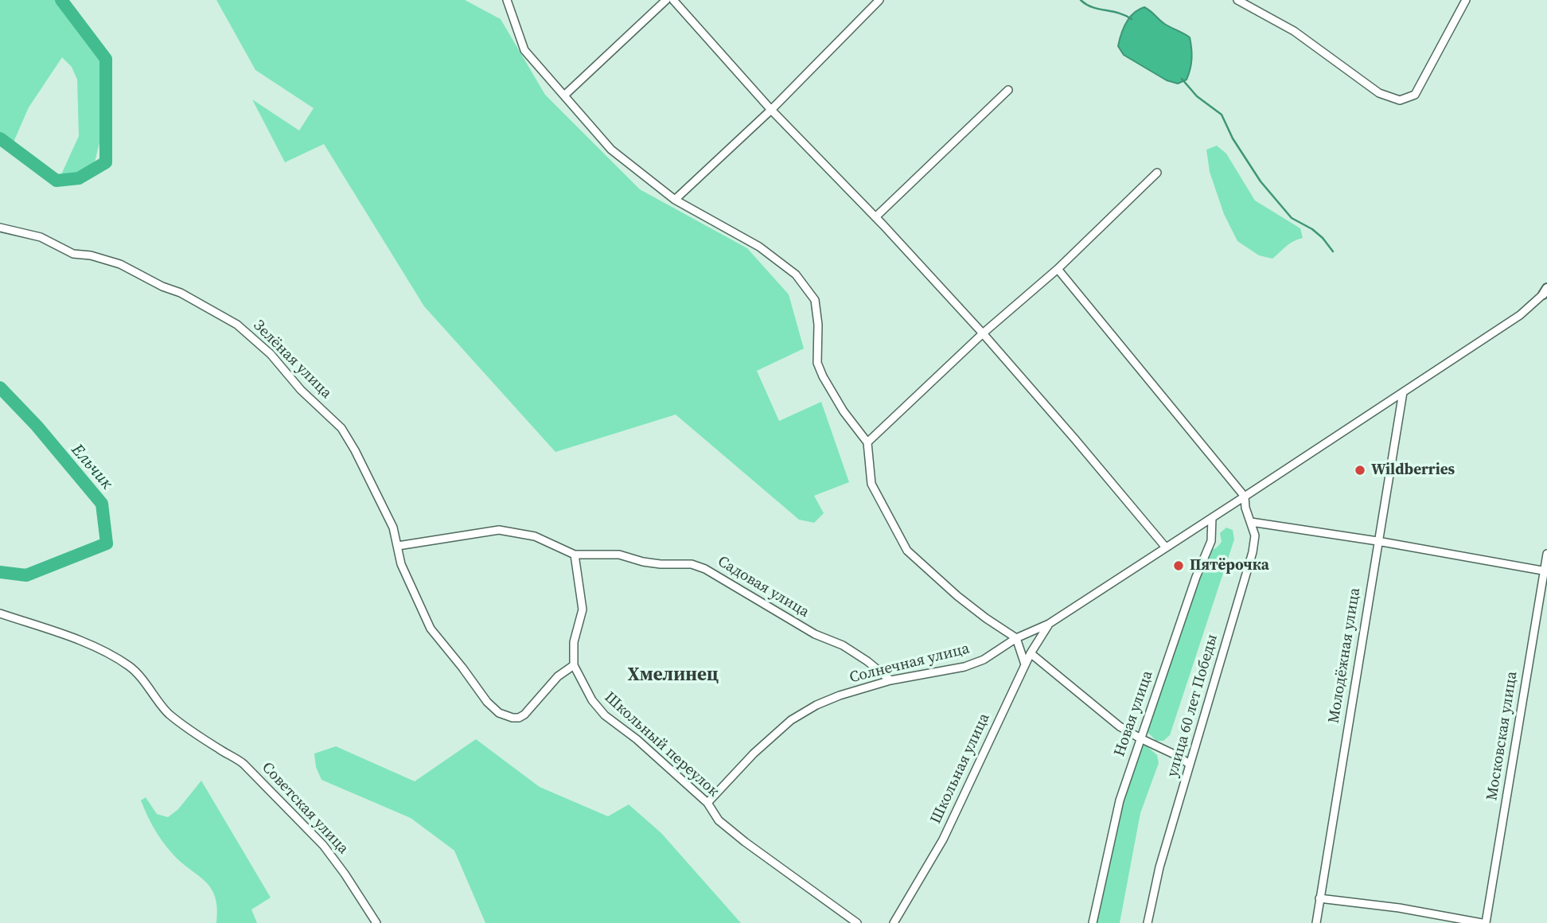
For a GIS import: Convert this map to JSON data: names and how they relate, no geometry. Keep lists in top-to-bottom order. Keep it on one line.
{"streets":{"street":["Зелёная улица","Садовая улица","Молодёжная улица","Солнечная улица","улица 60 лет Победы","Новая улица","Московская улица","Школьный переулок","Школьная улица","Советская улица"]},"crossings":[["Зелёная улица","Школьный переулок"],["Садовая улица","Солнечная улица"],["Молодёжная улица","Солнечная улица"],["Солнечная улица","улица 60 лет Победы"],["Солнечная улица","Новая улица"],["Солнечная улица","Школьный переулок"],["Солнечная улица","Школьная улица"]],"districts":["Хмелинец"],"water":["Ельчик"],"places":["Wildberries","Пятёрочка"]}
